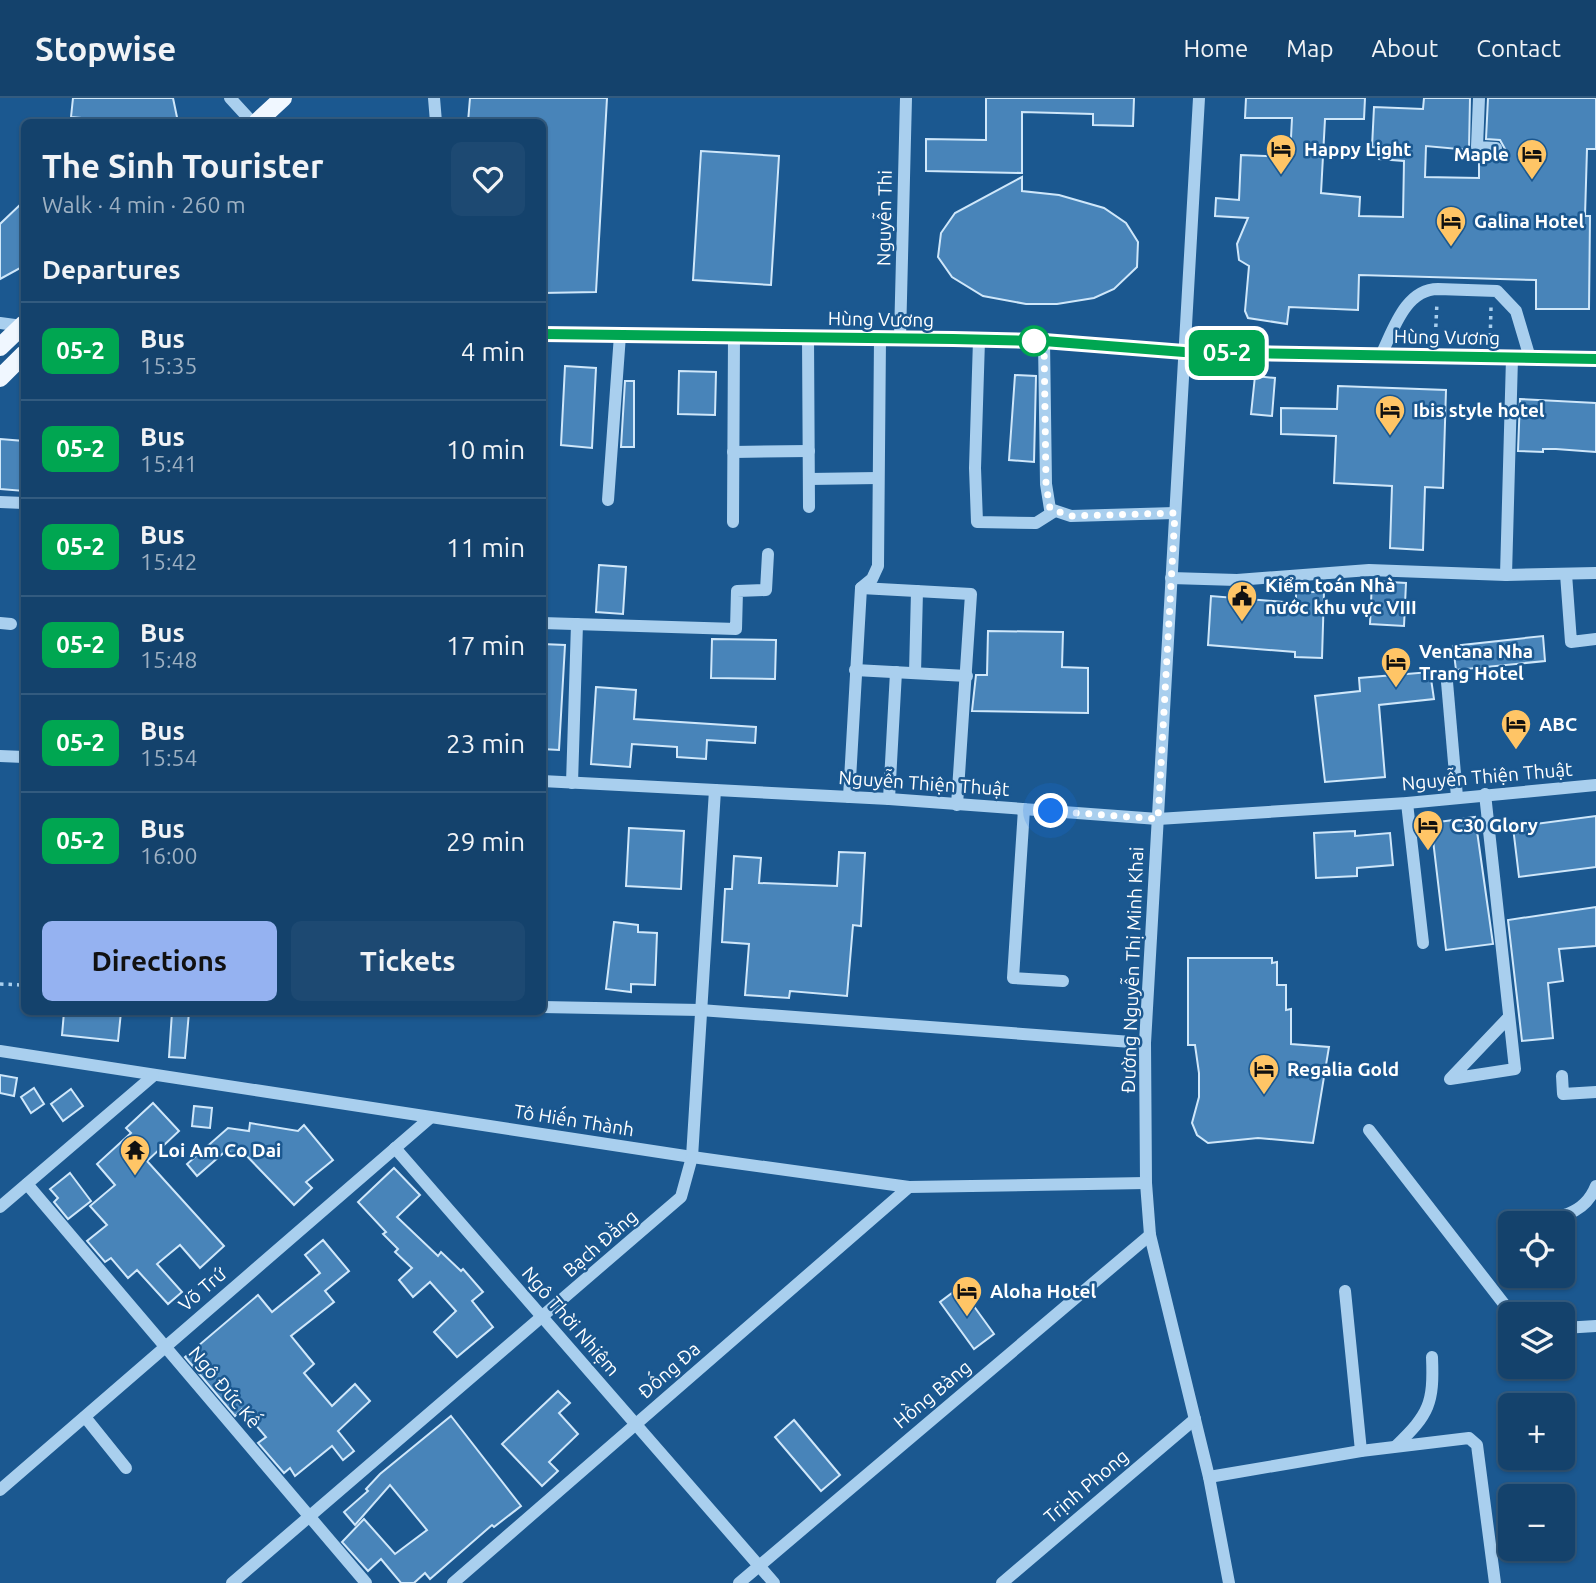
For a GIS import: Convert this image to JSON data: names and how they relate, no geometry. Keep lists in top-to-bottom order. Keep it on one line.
{"streets":{"street":["Nguyễn Thi","Hùng Vương","Nguyễn Thiện Thuật","Đường Nguyễn Thị Minh Khai","Tô Hiến Thành","Bạch Đằng","Võ Trứ","Ngô Thời Nhiệm","Đống Đa","Ngô Đức Kế","Hồng Bàng","Trịnh Phong"]},"crossings":[["Nguyễn Thi","Hùng Vương"],["Hùng Vương","Đường Nguyễn Thị Minh Khai"],["Nguyễn Thiện Thuật","Đường Nguyễn Thị Minh Khai"],["Nguyễn Thiện Thuật","Bạch Đằng"],["Đường Nguyễn Thị Minh Khai","Tô Hiến Thành"],["Đường Nguyễn Thị Minh Khai","Hồng Bàng"],["Đường Nguyễn Thị Minh Khai","Trịnh Phong"],["Tô Hiến Thành","Bạch Đằng"],["Tô Hiến Thành","Võ Trứ"],["Tô Hiến Thành","Đống Đa"],["Bạch Đằng","Ngô Thời Nhiệm"],["Bạch Đằng","Ngô Đức Kế"],["Võ Trứ","Ngô Thời Nhiệm"],["Võ Trứ","Ngô Đức Kế"],["Ngô Thời Nhiệm","Đống Đa"],["Ngô Thời Nhiệm","Hồng Bàng"]],"places":{"hotel":["Happy Light","Maple","Galina Hotel","Ibis style hotel","Ventana Nha Trang Hotel","ABC","C30 Glory","Regalia Gold","Aloha Hotel"],"public building":["Kiểm toán Nhà nước khu vực VIII"],"temple":["Loi Am Co Dai"]},"lines":["bus line 05-2"],"page":{"header":"Stopwise","nav":["Home","Map","About","Contact"],"on_map":"05-2","heading":[["The Sinh Tourister","Walk · 4 min · 260 m"],"Departures"],"list":[{"mark":"05-2","name":"Bus","note":"15:35","value":"4 min"},{"mark":"05-2","name":"Bus","note":"15:41","value":"10 min"},{"mark":"05-2","name":"Bus","note":"15:42","value":"11 min"},{"mark":"05-2","name":"Bus","note":"15:48","value":"17 min"},{"mark":"05-2","name":"Bus","note":"15:54","value":"23 min"},{"mark":"05-2","name":"Bus","note":"16:00","value":"29 min"}],"buttons":["Directions","Tickets"],"map_buttons":["+","−"]}}
